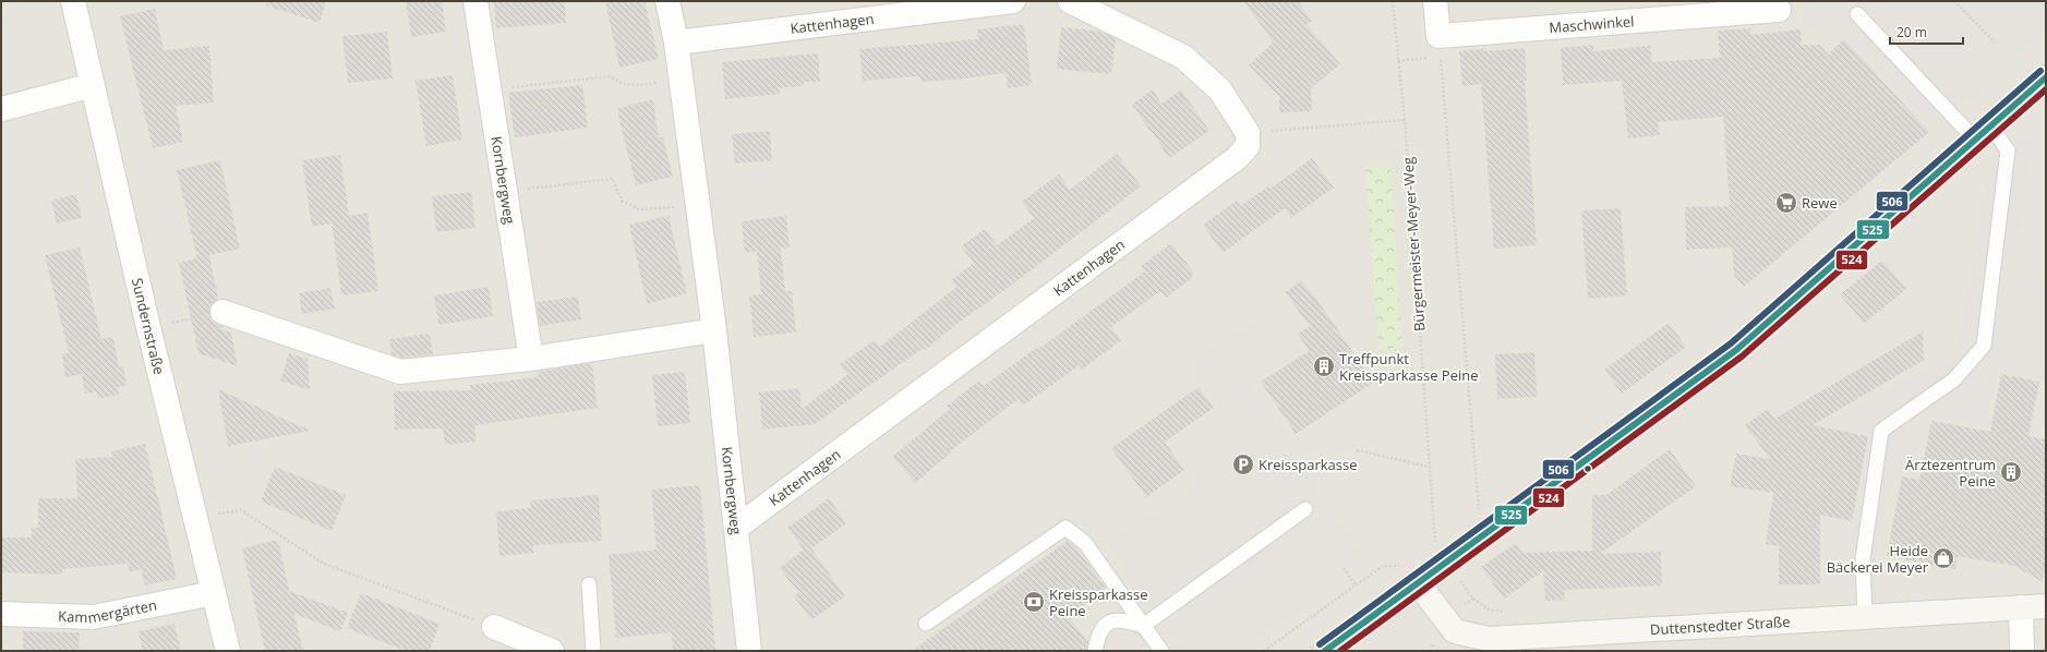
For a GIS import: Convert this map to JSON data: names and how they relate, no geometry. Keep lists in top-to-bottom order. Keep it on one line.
{"streets":{"street":["Kattenhagen","Maschwinkel","Kornbergweg","Sundernstraße","Kammergärten","Duttenstedter Straße"],"path":["Bürgermeister-Meyer-Weg"]},"crossings":[["Kattenhagen","Kornbergweg"],["Bürgermeister-Meyer-Weg","Duttenstedter Straße"],["Sundernstraße","Kammergärten"]],"places":{"supermarket":["Rewe"],"building":["Treffpunkt Kreissparkasse Peine","Ärztezentrum Peine"],"parking":["Kreissparkasse"],"shop":["Heide Bäckerei Meyer"],"bank":["Kreissparkasse Peine"]},"lines":["transit line 506","transit line 525","transit line 524"],"scale_bar":"20 m"}
